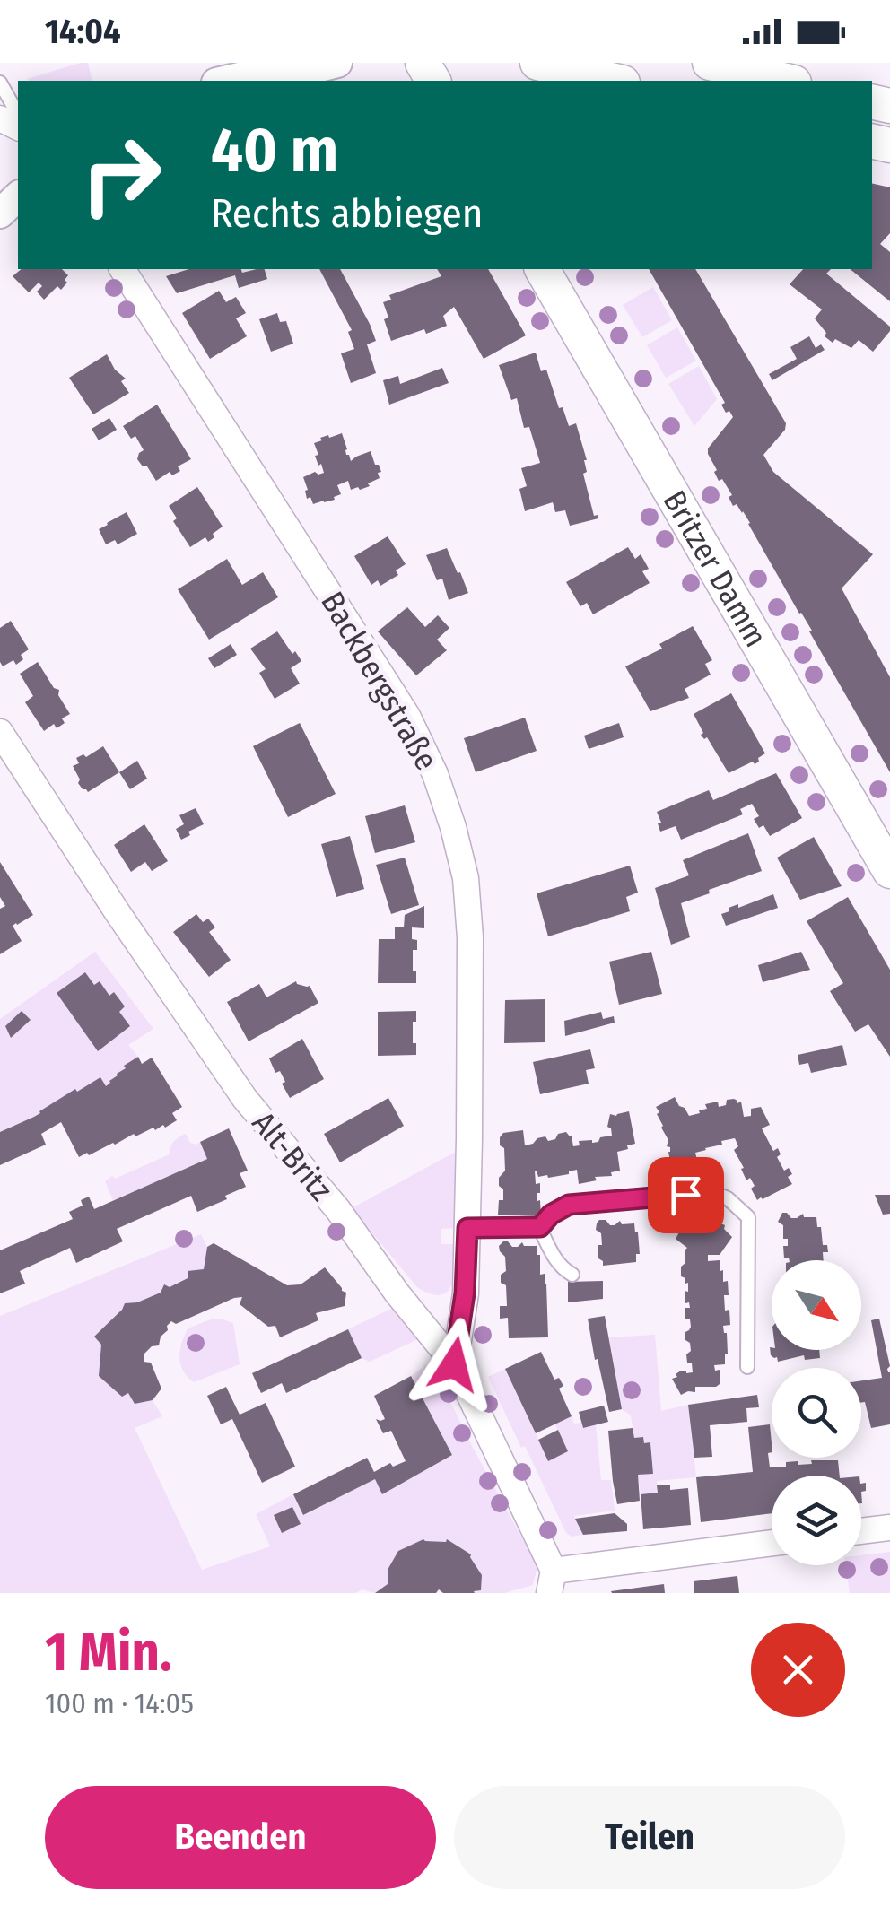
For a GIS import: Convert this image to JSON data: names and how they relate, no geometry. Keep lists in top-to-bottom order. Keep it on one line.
{"streets":{"main road":["Britzer Damm"],"street":["Backbergstraße","Alt-Britz"]},"crossings":[["Backbergstraße","Alt-Britz"]],"north":"bottom right","page":{"status":"14:04","turn":["40 m","Rechts abbiegen"],"heading":["1 Min.","100 m · 14:05"],"buttons":["Beenden","Teilen"]}}
